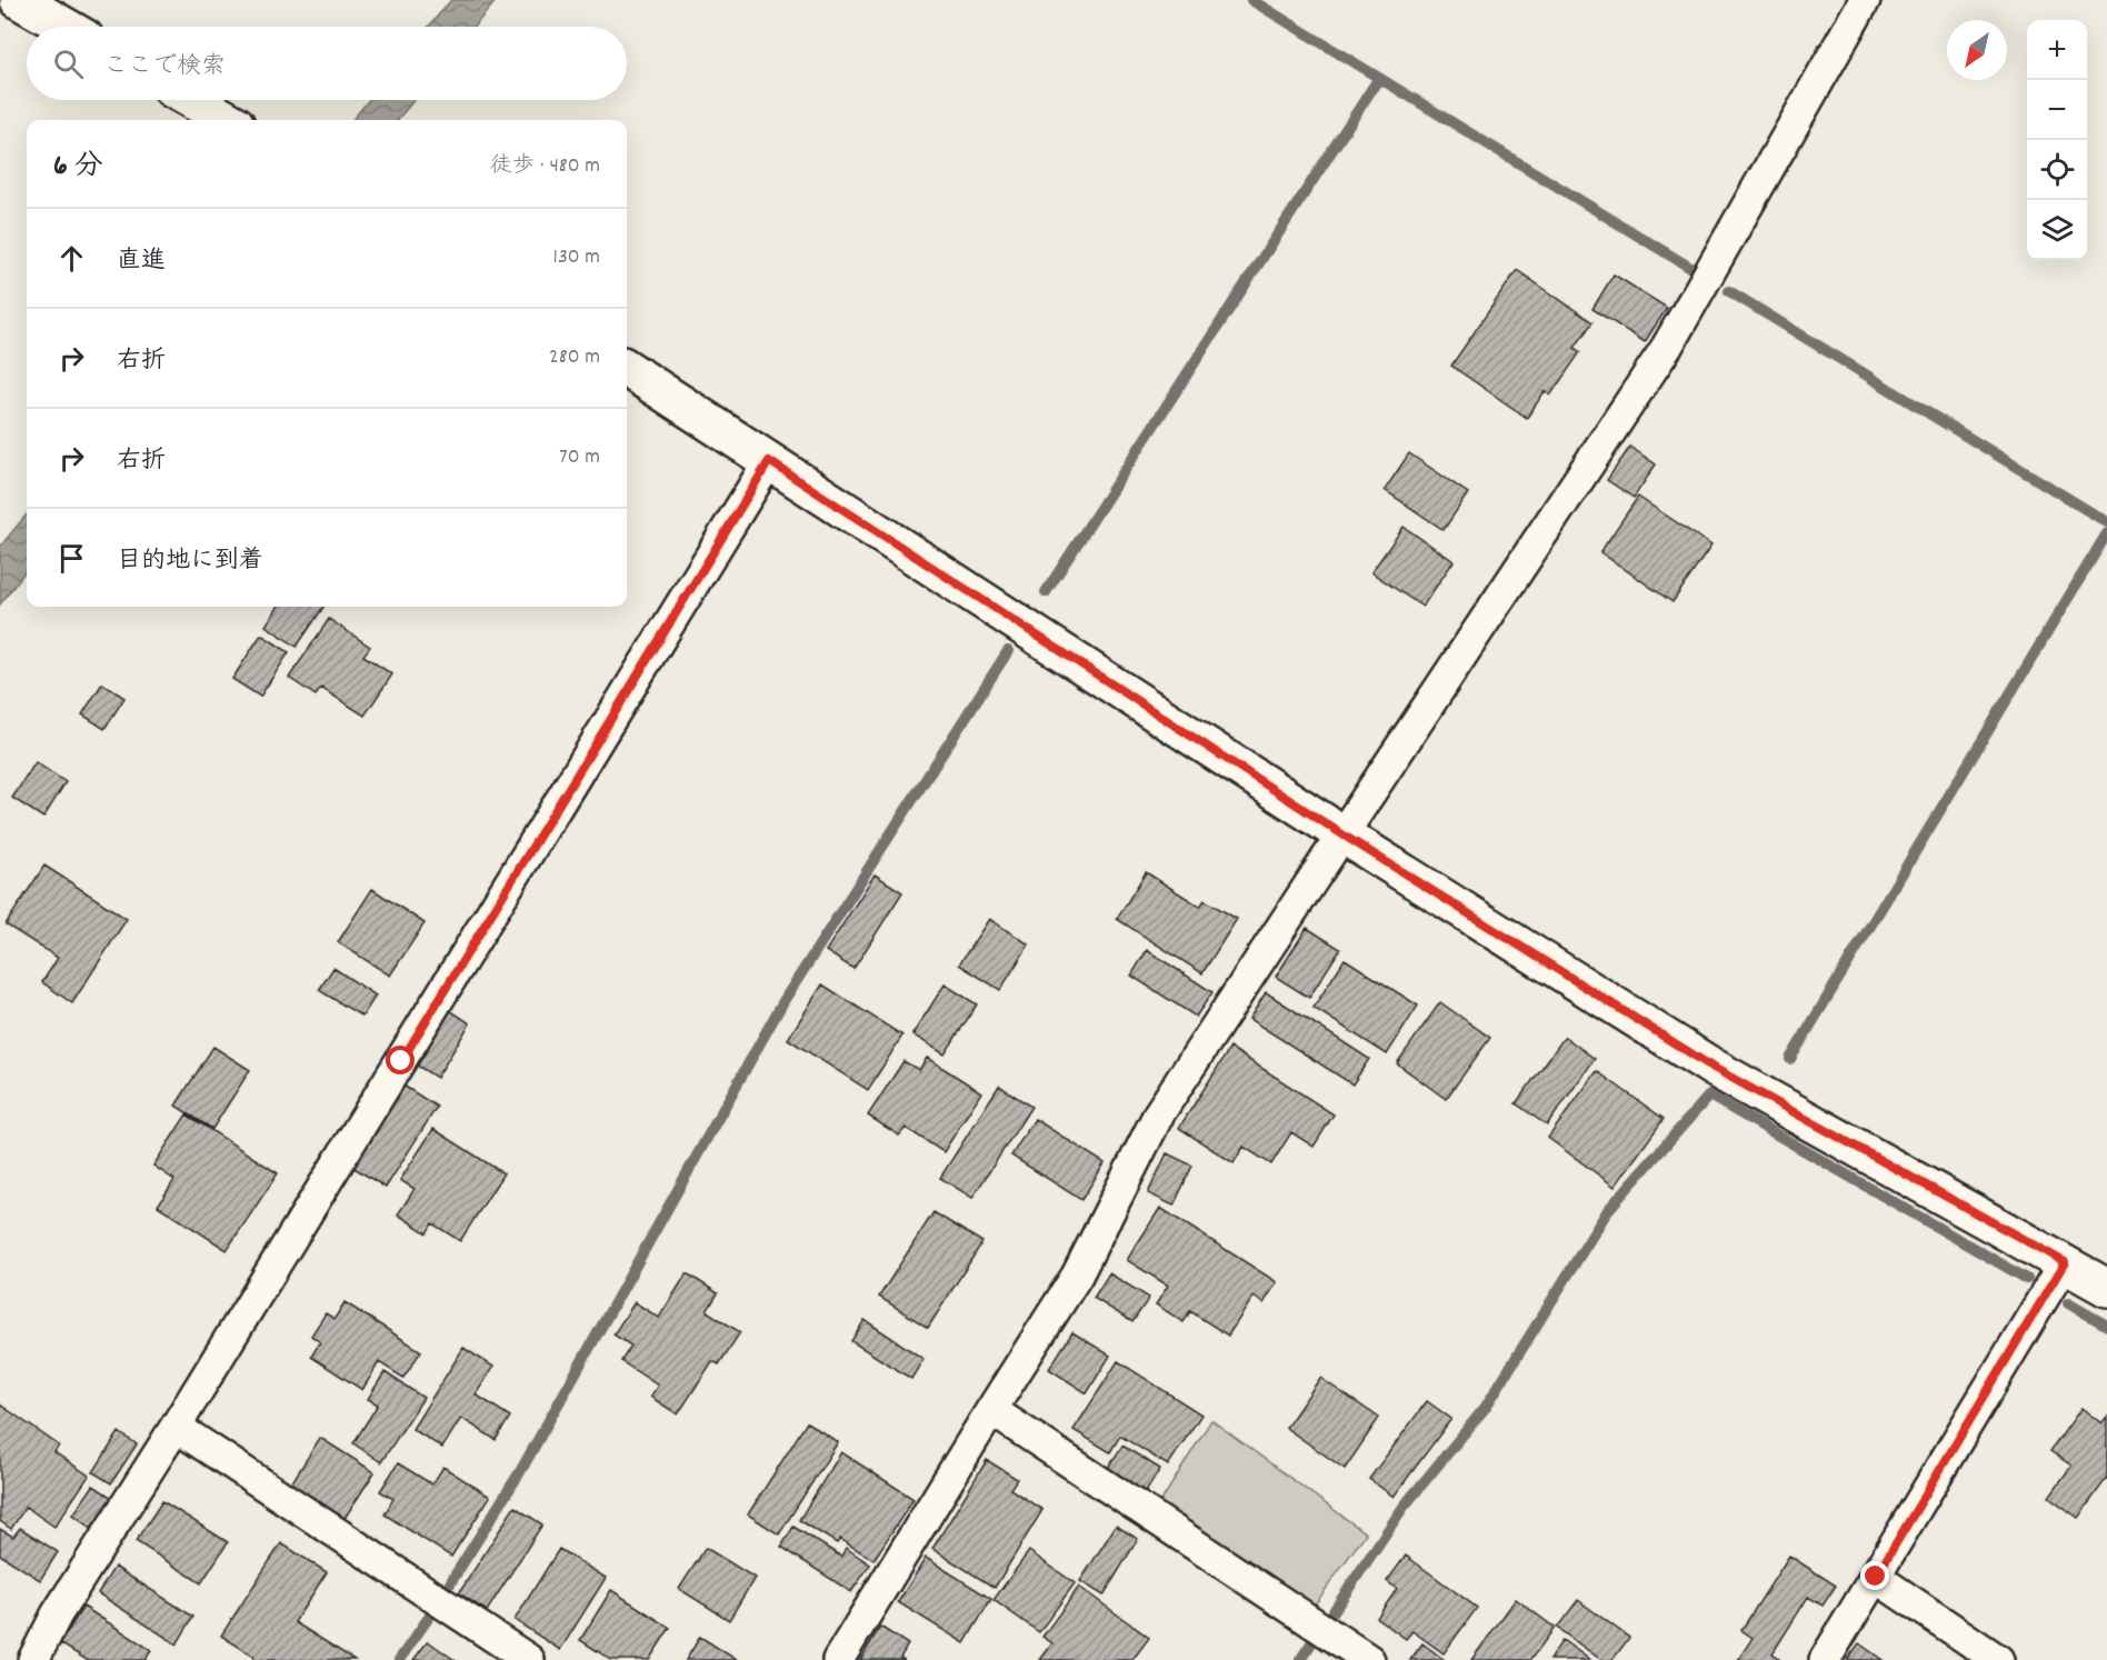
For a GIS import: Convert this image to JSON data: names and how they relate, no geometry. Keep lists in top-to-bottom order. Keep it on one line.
{"north":"bottom left","page":{"map_buttons":["+","−"],"search":"ここで検索","heading":["6 分","徒歩 · 480 m"],"list":[["直進","130 m"],["右折","280 m"],["右折","70 m"],"目的地に到着"]}}
